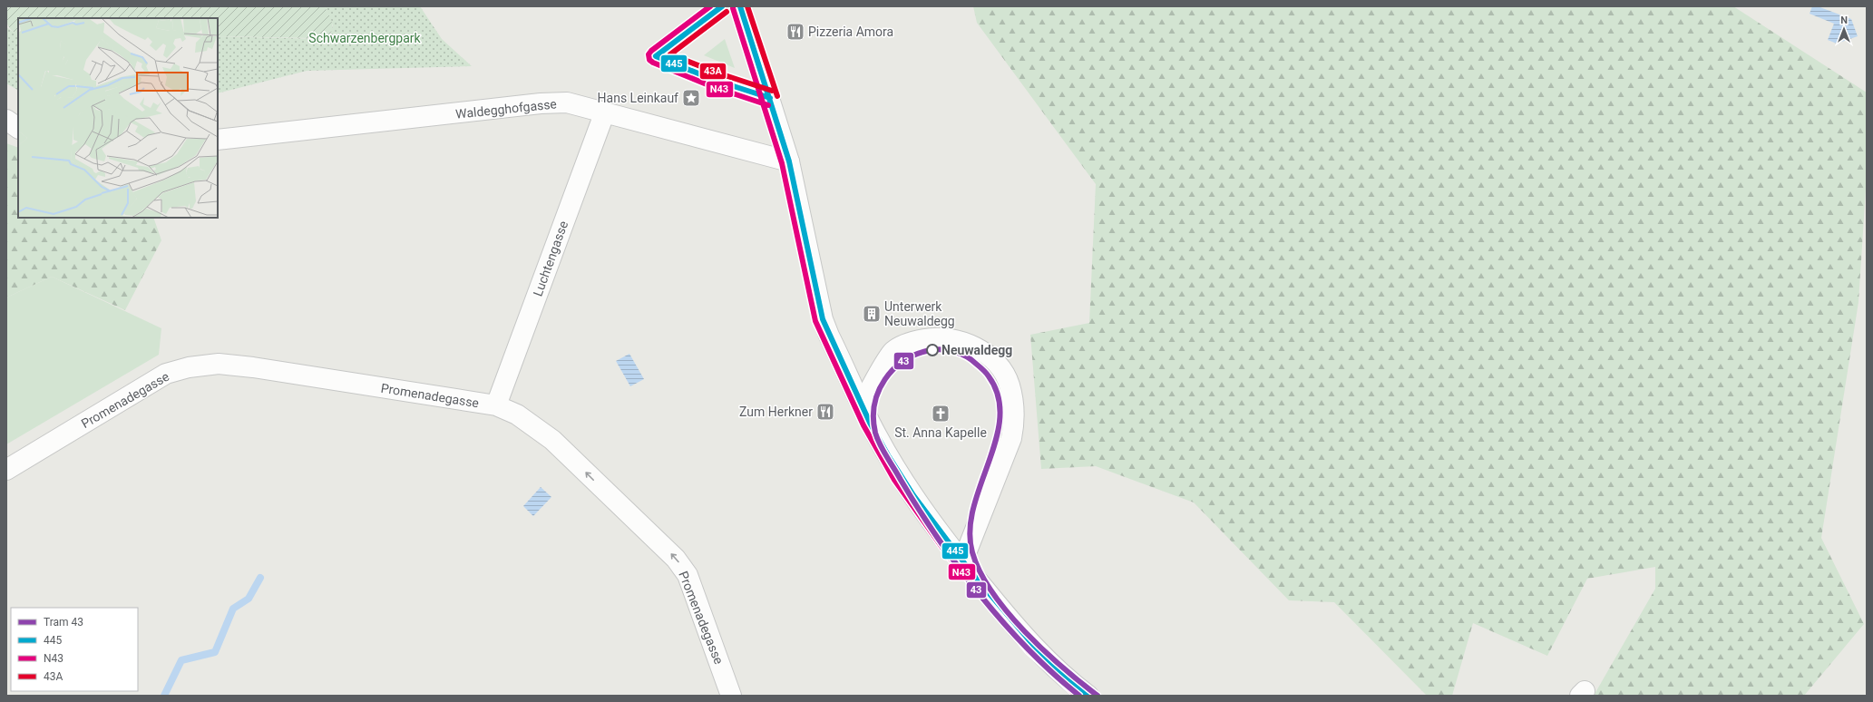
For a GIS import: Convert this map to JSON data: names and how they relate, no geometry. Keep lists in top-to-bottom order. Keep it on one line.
{"streets":{"street":["Waldegghofgasse","Luchtengasse","Promenadegasse"]},"crossings":[["Waldegghofgasse","Luchtengasse"],["Luchtengasse","Promenadegasse"]],"one_way":["Promenadegasse"],"parks":["Schwarzenbergpark"],"places":{"restaurant":["Pizzeria Amora","Zum Herkner"],"place":["Hans Leinkauf"],"building":["Unterwerk Neuwaldegg"],"other":["Neuwaldegg"],"church":["St. Anna Kapelle"]},"lines":["transit line 445","transit line N43","transit line 43A","tram line 43"],"legend":["Tram 43","445","N43","43A"],"north":"top"}
